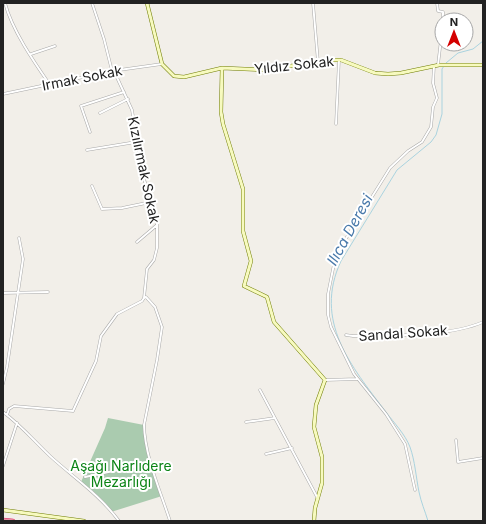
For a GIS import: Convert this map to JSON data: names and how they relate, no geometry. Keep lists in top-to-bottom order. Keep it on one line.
{"streets":{"street":["Yıldız Sokak","Irmak Sokak","Kızılırmak Sokak","Sandal Sokak"]},"crossings":[["Yıldız Sokak","Irmak Sokak"],["Irmak Sokak","Kızılırmak Sokak"]],"water":["Ilıca Deresi"],"parks":["Aşağı Narlıdere Mezarlığı"],"north":"top"}
